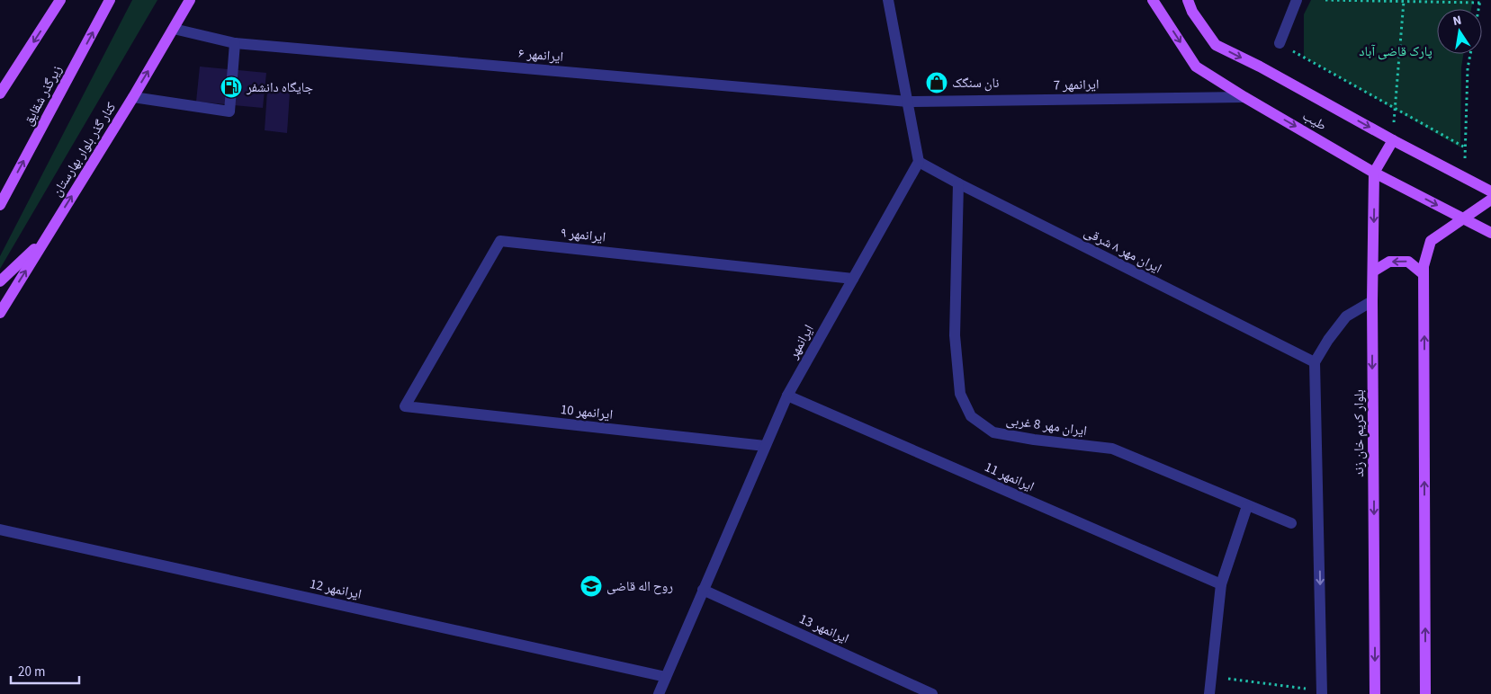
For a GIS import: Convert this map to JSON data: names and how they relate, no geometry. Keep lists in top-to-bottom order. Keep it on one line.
{"streets":{"main road":["زیرگذر شقایق","طیب","کنار گذر بلوار بهارستان","بلوار کریم خان زند"],"street":["ایرانمهر ۶","ایرانمهر 7","ایرانمهر ۹","ایران مهر ٨ شرقی","ایرانمهر","ایرانمهر 10","ایران مهر 8 غربی","ایرانمهر 11","ایرانمهر 12","ایرانمهر 13"]},"crossings":[["ایرانمهر ۶","ایرانمهر 7"],["ایرانمهر ۶","کنار گذر بلوار بهارستان"],["ایرانمهر 7","طیب"],["طیب","بلوار کریم خان زند"],["ایرانمهر ۹","ایرانمهر"],["ایرانمهر ۹","ایرانمهر 10"],["ایران مهر ٨ شرقی","ایرانمهر"],["ایران مهر ٨ شرقی","ایران مهر 8 غربی"],["ایرانمهر","ایرانمهر 10"],["ایرانمهر","ایرانمهر 11"],["ایرانمهر","ایرانمهر 12"],["ایرانمهر","ایرانمهر 13"]],"one_way":["طیب","کنار گذر بلوار بهارستان"],"parks":["پارک قاضی آباد"],"places":{"shop":["نان سنگک"],"fuel station":["جایگاه دانشفر"],"school or university":["روح اله قاضی"]},"scale_bar":"20 m","north":"top"}
